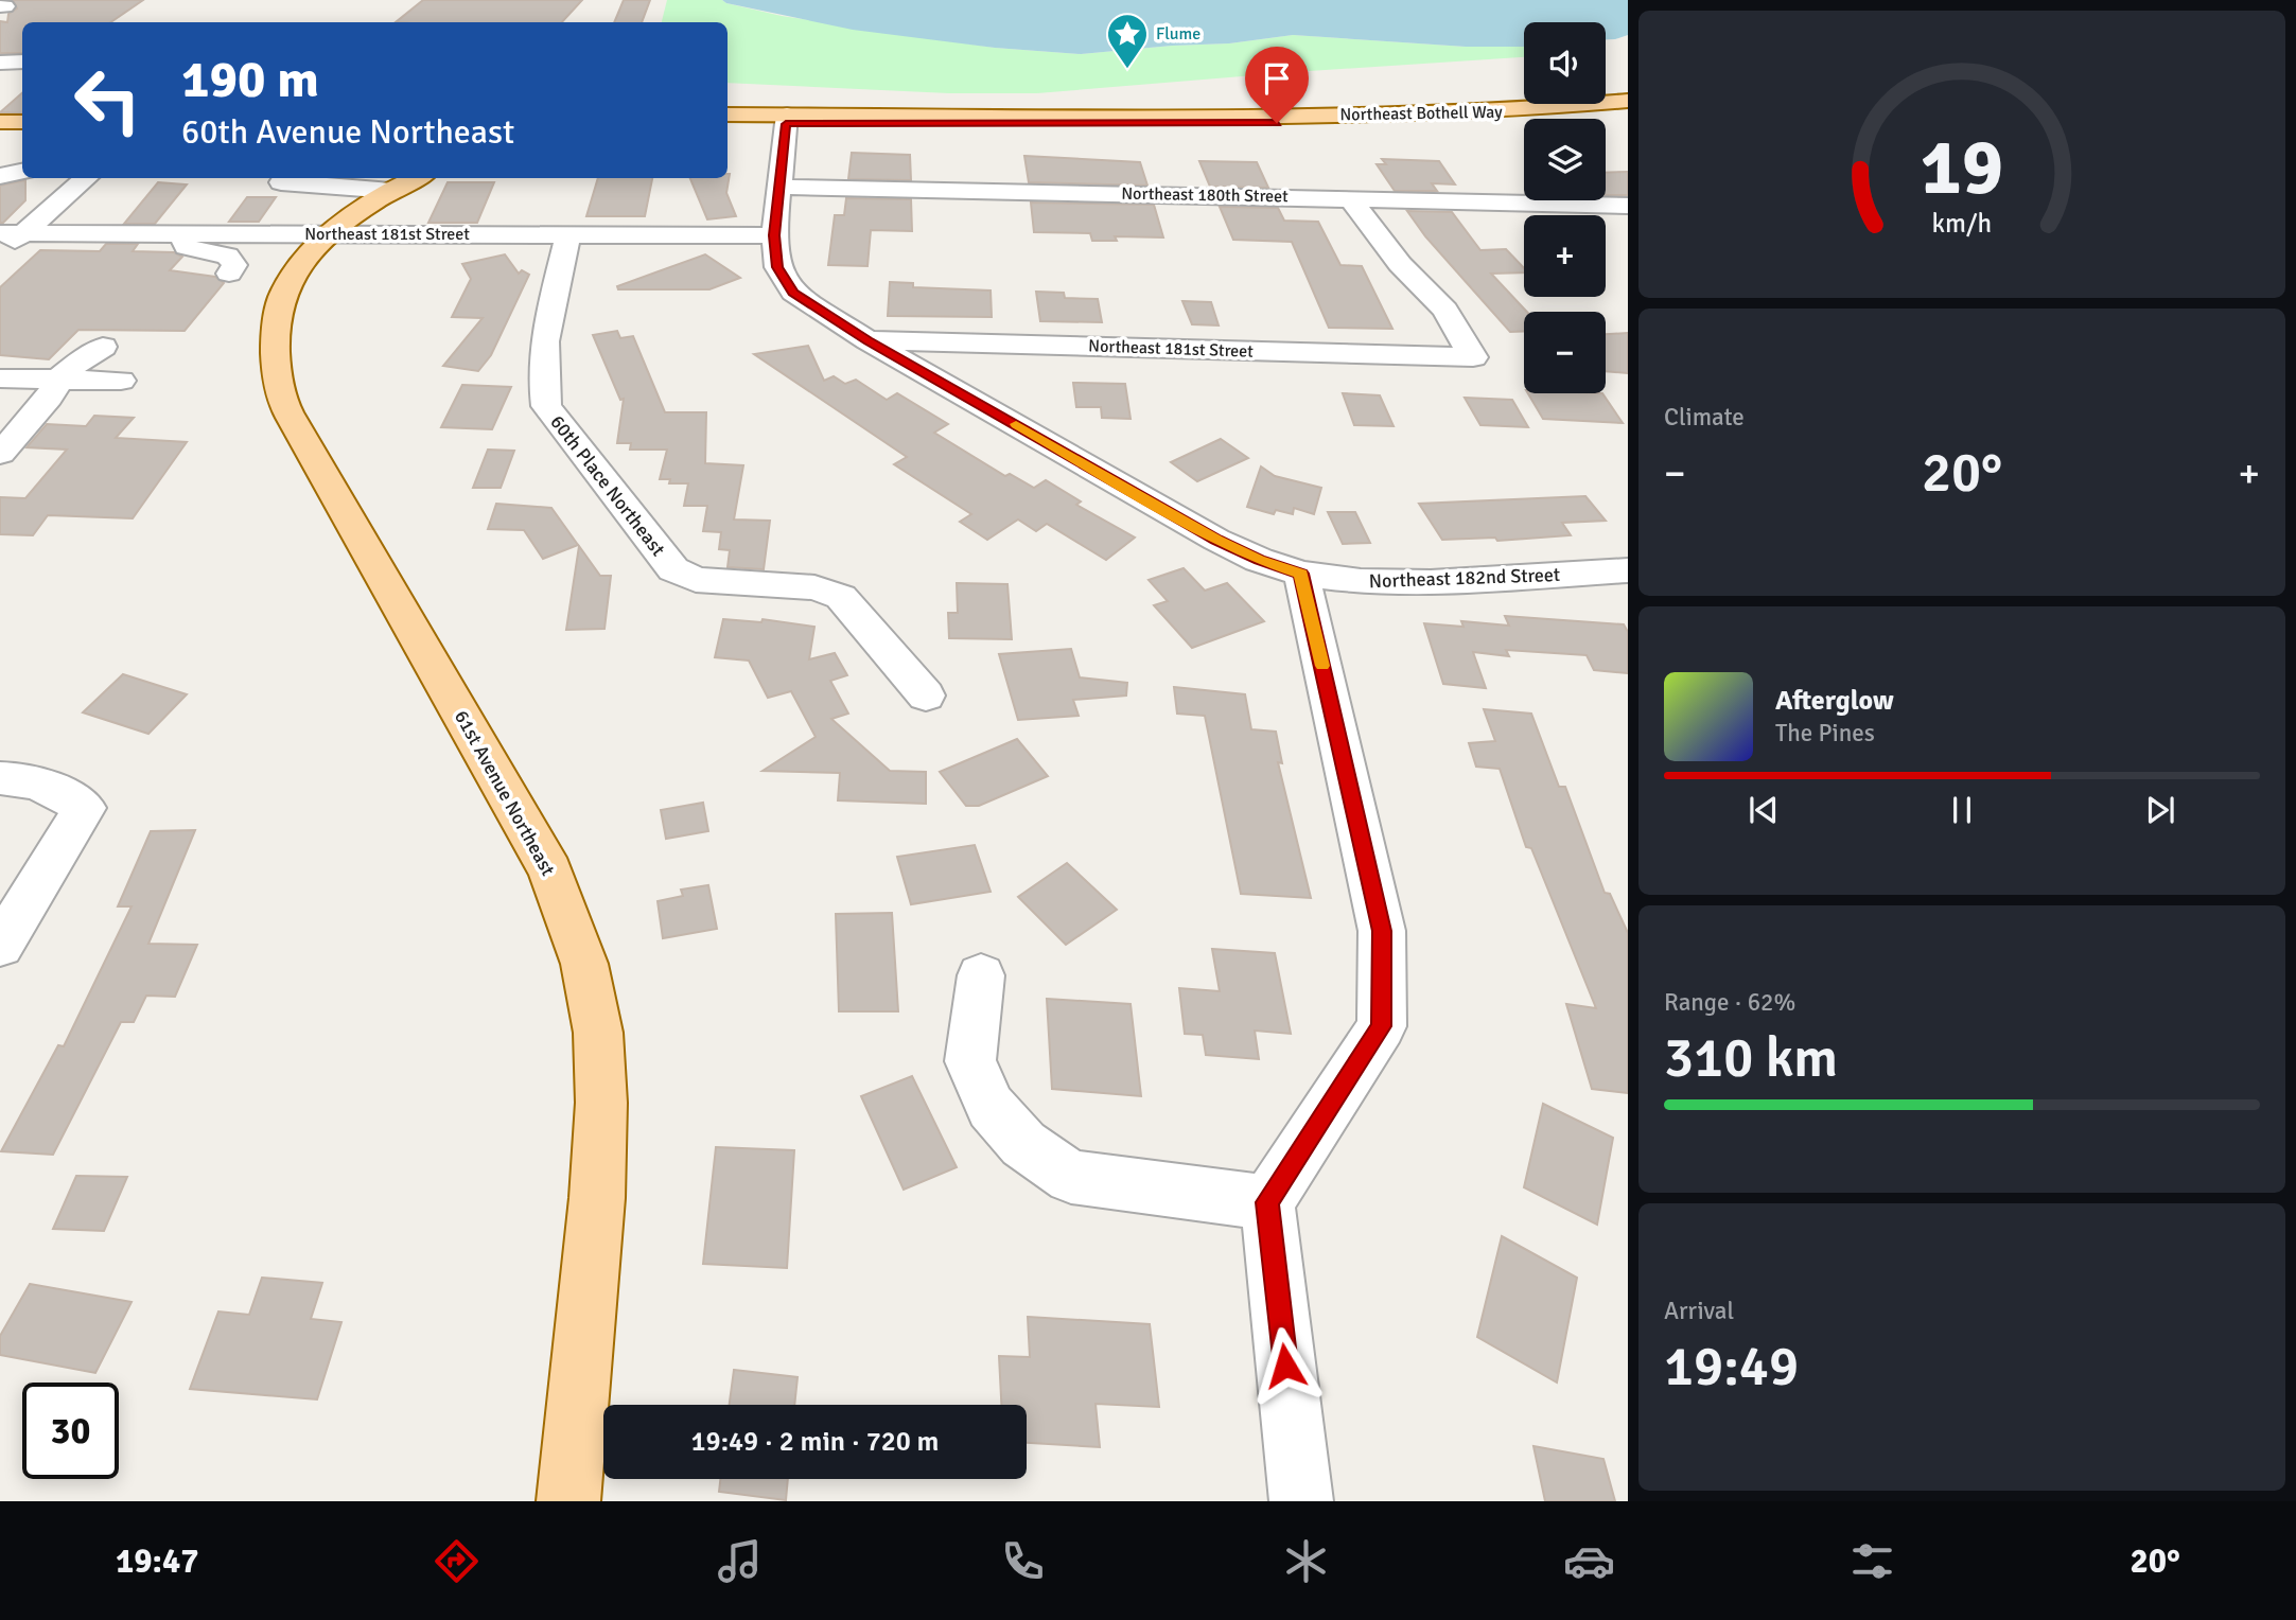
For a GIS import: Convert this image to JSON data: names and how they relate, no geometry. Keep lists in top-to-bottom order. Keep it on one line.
{"streets":{"main road":["Northeast Bothell Way","61st Avenue Northeast"],"street":["Northeast 180th Street","Northeast 181st Street","60th Place Northeast","Northeast 182nd Street"]},"crossings":[["Northeast Bothell Way","Northeast 182nd Street"],["Northeast 180th Street","Northeast 181st Street"],["Northeast 180th Street","Northeast 182nd Street"],["Northeast 181st Street","60th Place Northeast"],["Northeast 181st Street","Northeast 182nd Street"],["Northeast 181st Street","61st Avenue Northeast"]],"places":{"place":["Flume"]},"page":{"map_buttons":["+","−"],"turn":["190 m","60th Avenue Northeast"],"tile":["Climate",["Range · 62%","310 km"],["Arrival","19:49"]],"heat":["−","20°","+"],"song":["Afterglow","The Pines"],"limit":"30","trip":"19:49 · 2 min · 720 m","tabs":["19:47","20°"],"gauge":["19","km/h"]}}
